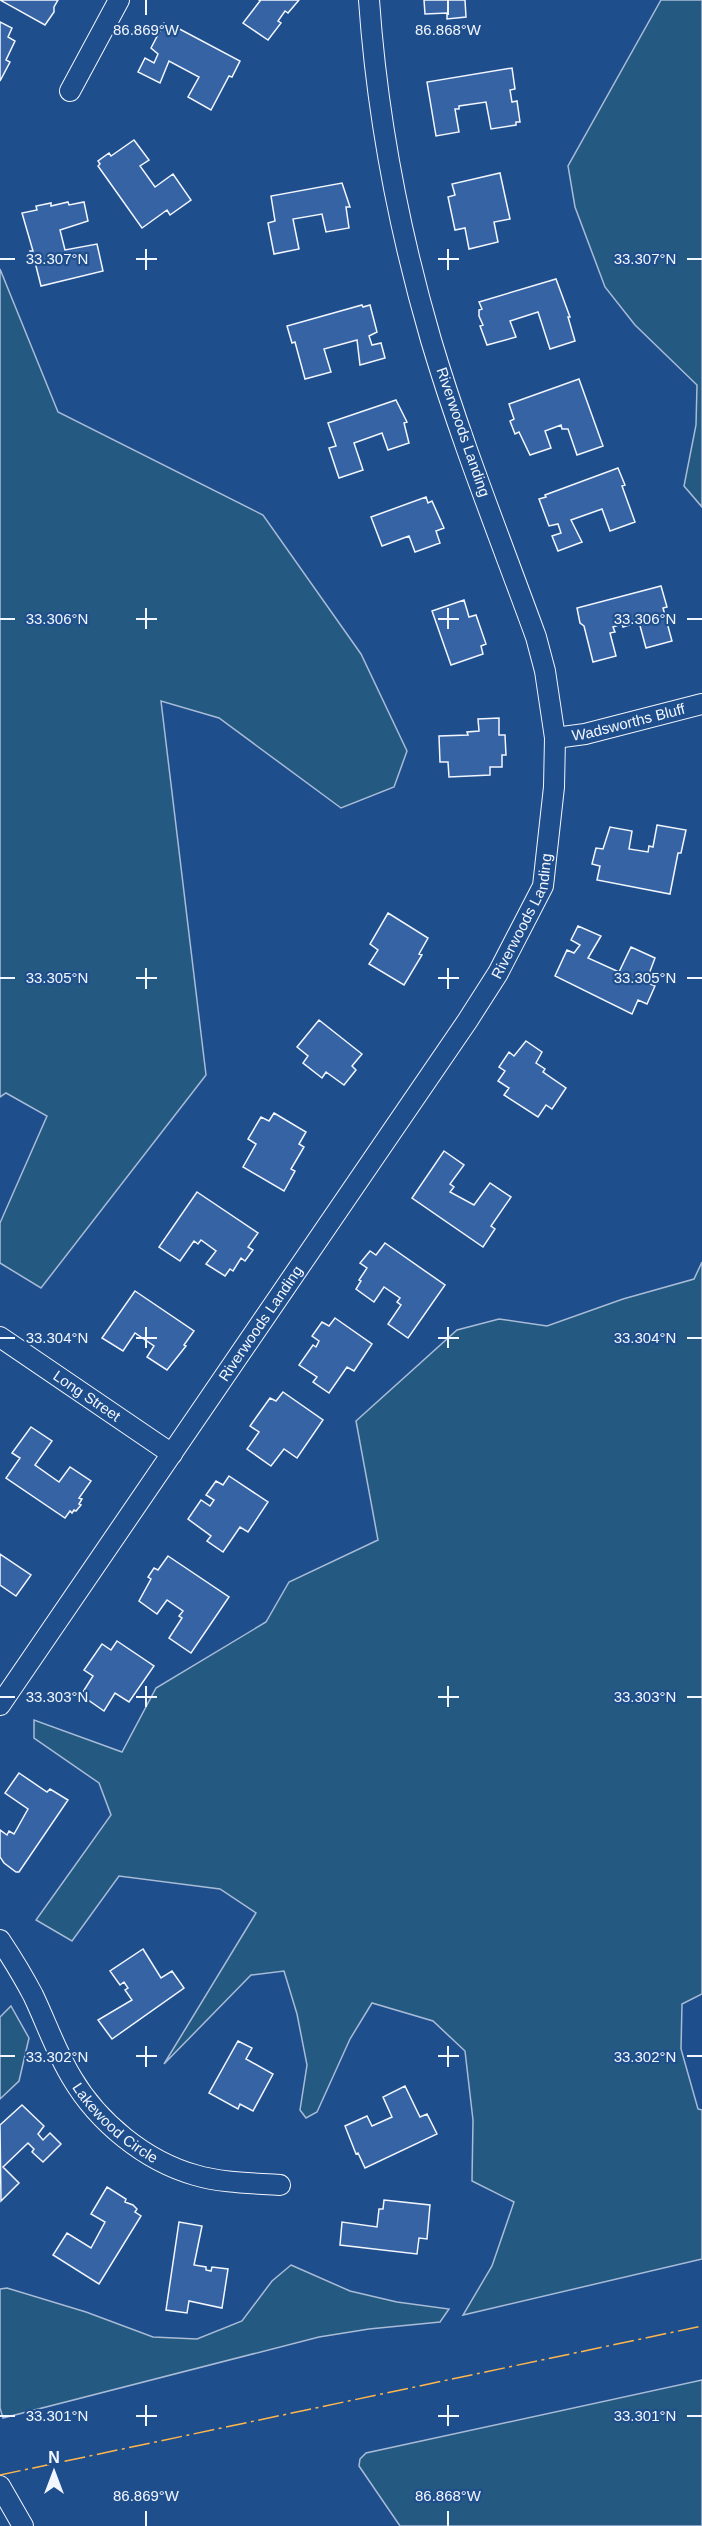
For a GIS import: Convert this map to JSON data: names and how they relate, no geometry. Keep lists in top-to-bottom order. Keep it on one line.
{"streets":{"street":["Riverwoods Landing","Wadsworths Bluff","Long Street","Lakewood Circle"]},"crossings":[["Riverwoods Landing","Wadsworths Bluff"],["Riverwoods Landing","Long Street"]],"north":"top","coordinates":["86.869°W","86.868°W","33.307°N","33.306°N","33.305°N","33.304°N","33.303°N","33.302°N","33.301°N"]}
